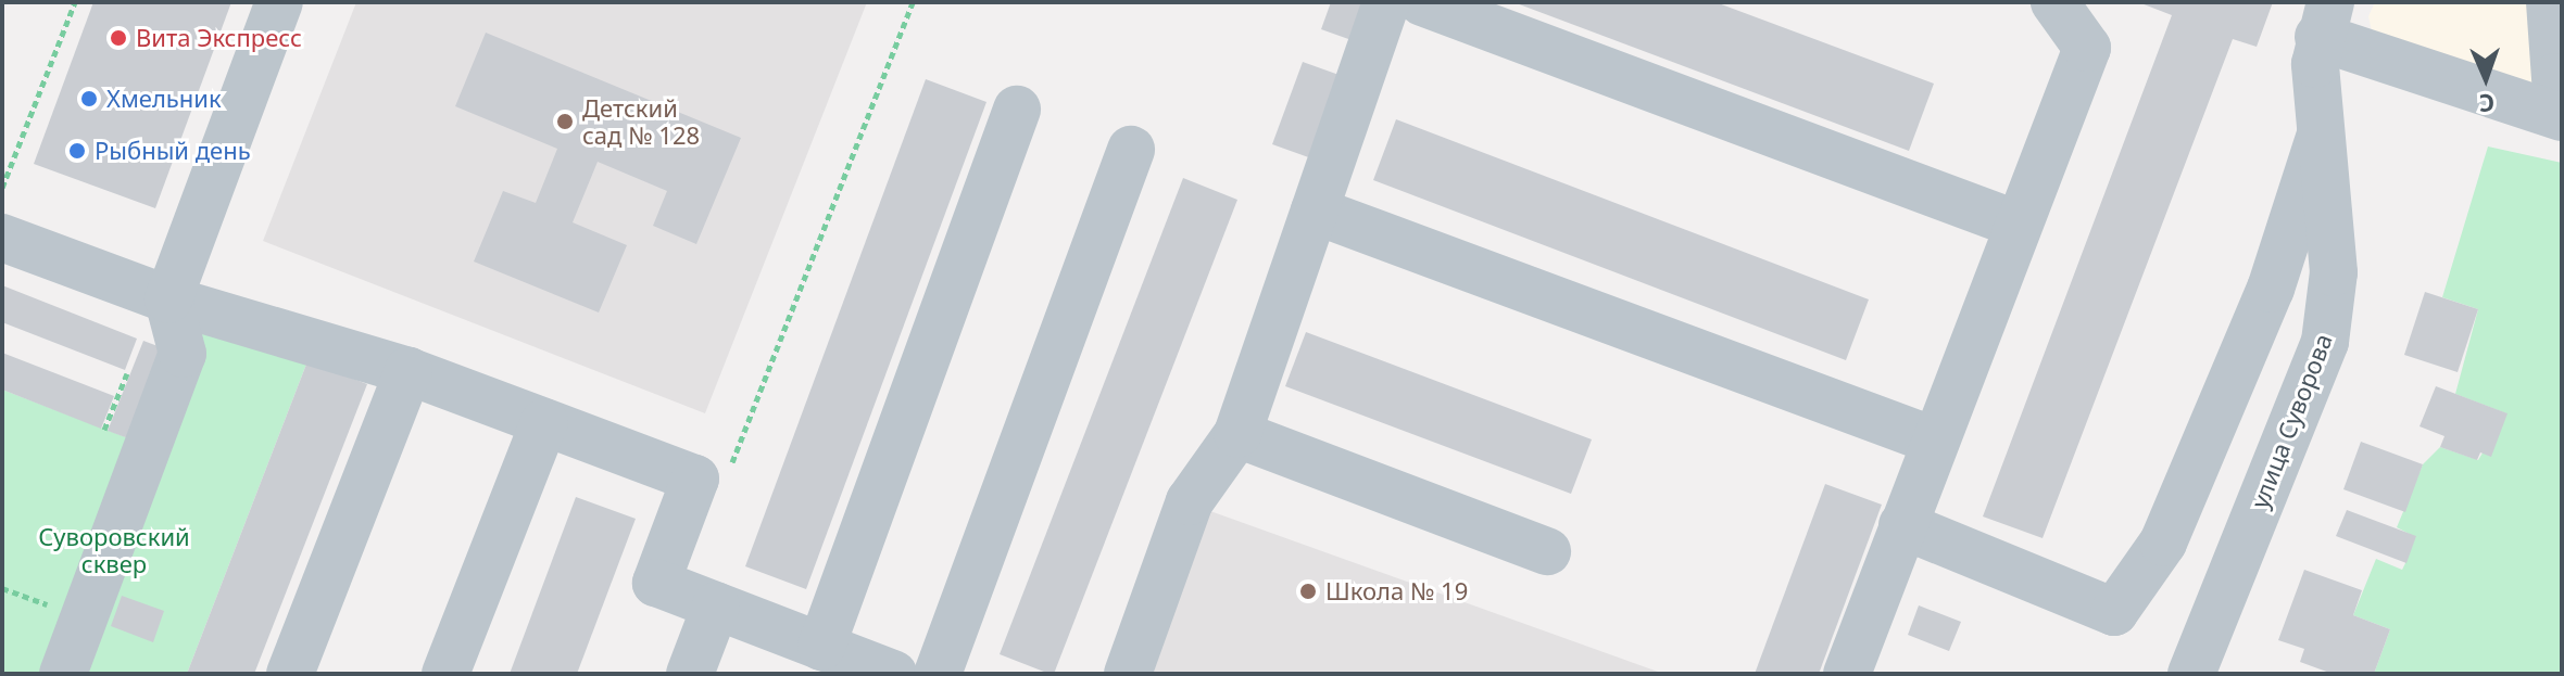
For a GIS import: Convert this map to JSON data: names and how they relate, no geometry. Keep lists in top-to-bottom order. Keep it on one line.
{"streets":{"street":["улица Суворова"]},"parks":["Суворовский сквер"],"places":["Вита Экспресс","Хмельник","Детский сад № 128","Рыбный день","Школа № 19"],"north":"bottom"}
